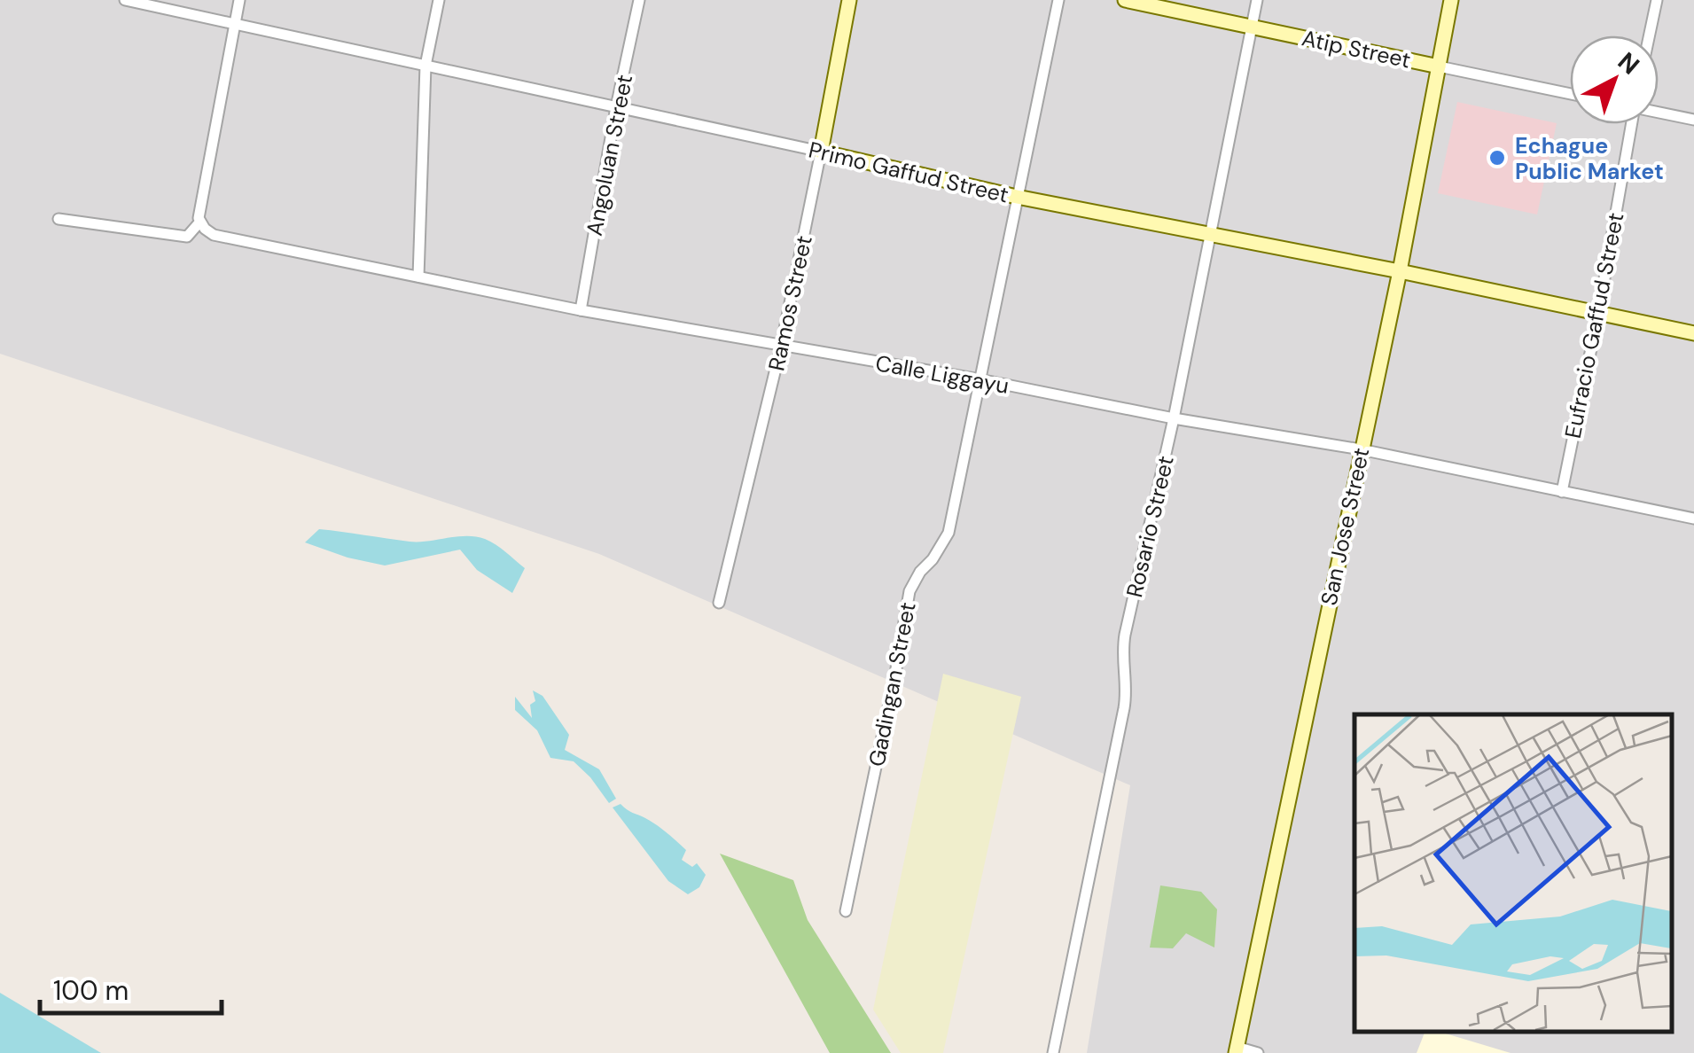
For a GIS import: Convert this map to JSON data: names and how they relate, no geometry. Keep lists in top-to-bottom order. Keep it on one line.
{"streets":{"main road":["Atip Street","Primo Gaffud Street","Ramos Street","San Jose Street"],"street":["Angoluan Street","Eufracio Gaffud Street","Calle Liggayu","Rosario Street","Gadingan Street"]},"crossings":[["Atip Street","Rosario Street"],["Atip Street","San Jose Street"],["Angoluan Street","Primo Gaffud Street"],["Angoluan Street","Calle Liggayu"],["Primo Gaffud Street","Ramos Street"],["Primo Gaffud Street","Eufracio Gaffud Street"],["Primo Gaffud Street","Rosario Street"],["Primo Gaffud Street","San Jose Street"],["Primo Gaffud Street","Gadingan Street"],["Ramos Street","Calle Liggayu"],["Eufracio Gaffud Street","Calle Liggayu"],["Calle Liggayu","Rosario Street"],["Calle Liggayu","San Jose Street"],["Calle Liggayu","Gadingan Street"]],"places":["Echague Public Market"],"scale_bar":"100 m","north":"top right"}
